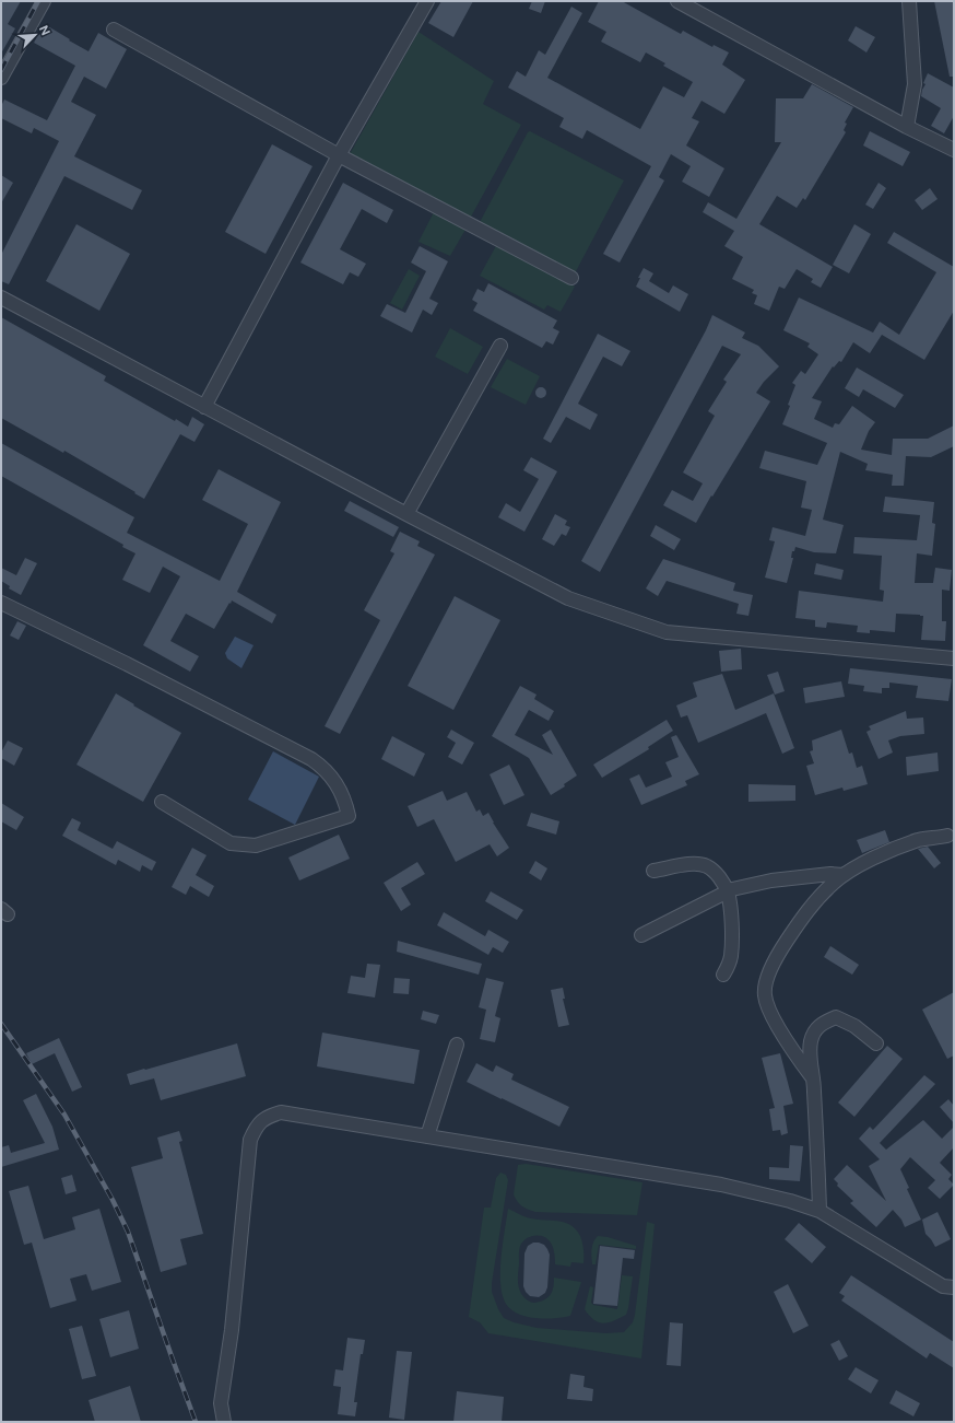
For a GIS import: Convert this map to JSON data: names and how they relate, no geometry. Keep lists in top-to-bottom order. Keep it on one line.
{"north":"top right"}
